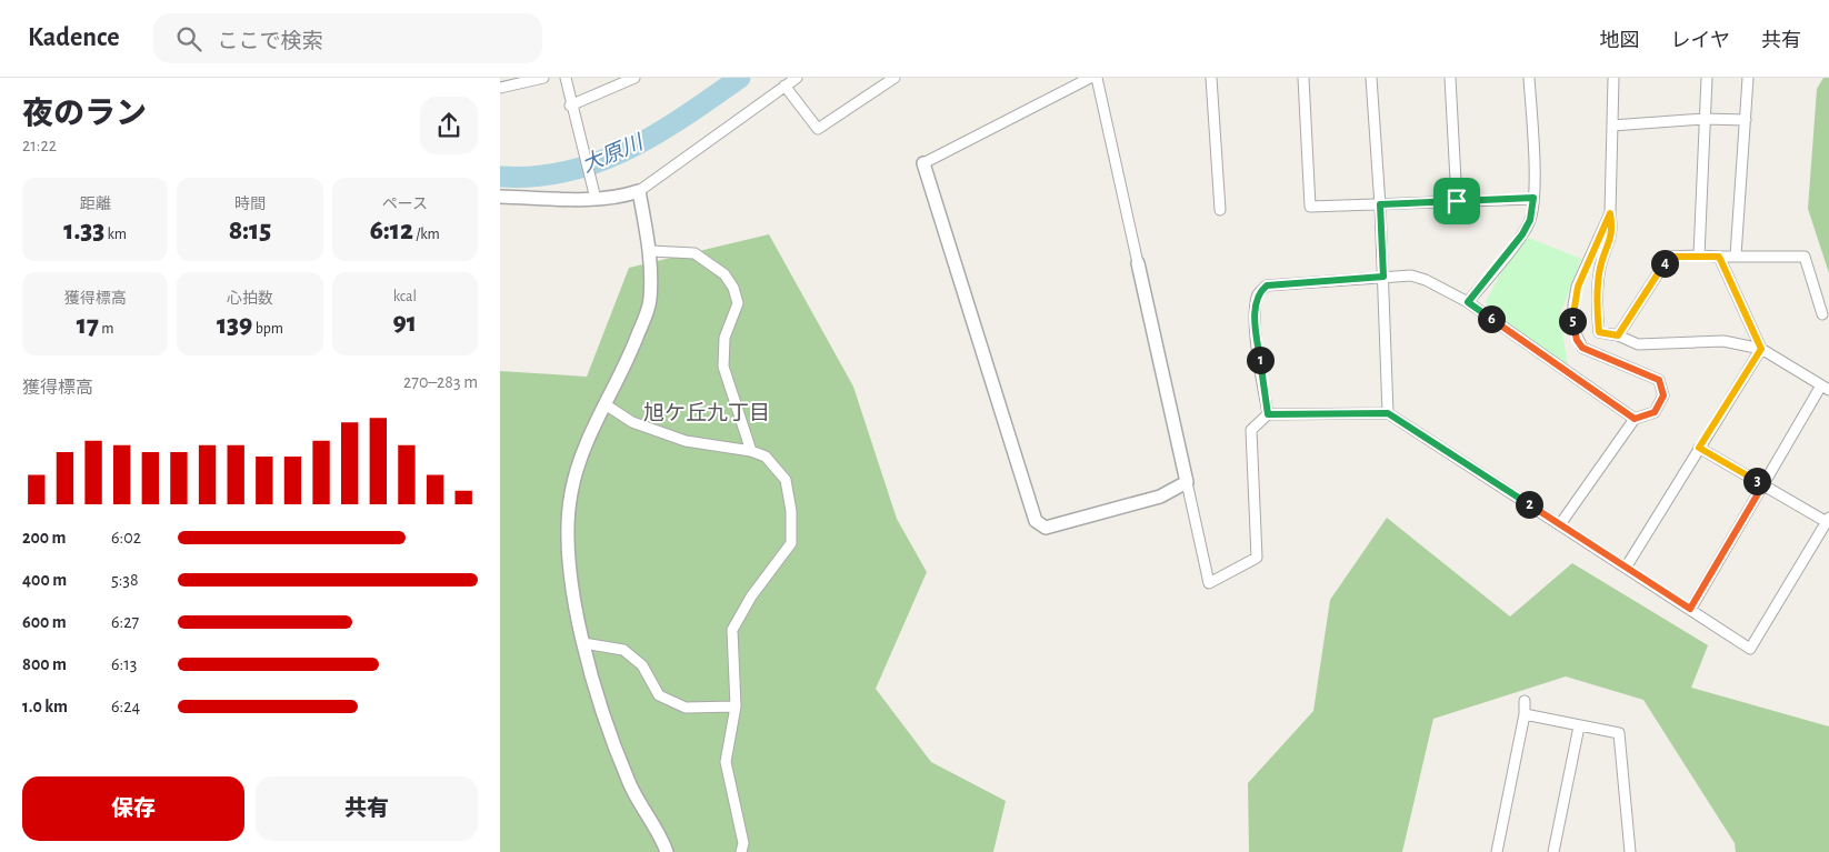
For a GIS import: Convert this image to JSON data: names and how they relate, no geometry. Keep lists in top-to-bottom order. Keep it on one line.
{"districts":["旭ケ丘九丁目"],"water":["大原川"],"page":{"header":"Kadence","search":"ここで検索","nav":["地図","レイヤ","共有"],"heading":["夜のラン","21:22"],"stats":[["距離","1.33 km"],["時間","8:15"],["ペース","6:12 /km"],["獲得標高","17 m"],["心拍数","139 bpm"],["kcal","91"]],"pins":["4","6","5","1","3","2"],"chart":["獲得標高","270–283 m"],"list":[{"name":"200 m","note":"6:02"},{"name":"400 m","note":"5:38"},{"name":"600 m","note":"6:27"},{"name":"800 m","note":"6:13"},{"name":"1.0 km","note":"6:24"}],"buttons":["保存","共有"]}}
